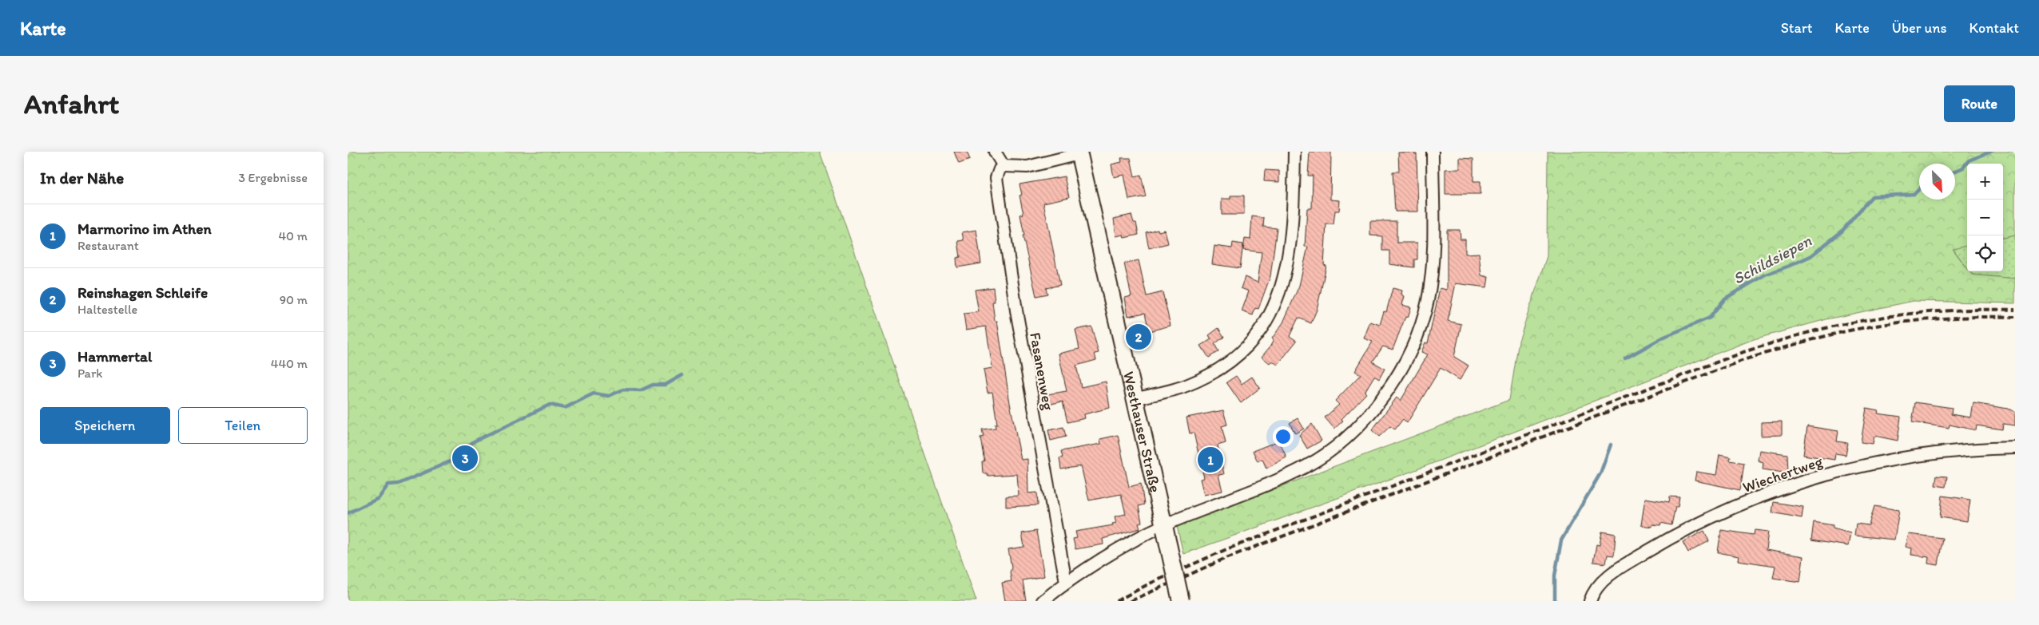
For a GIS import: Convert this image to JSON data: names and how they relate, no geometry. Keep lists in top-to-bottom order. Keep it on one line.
{"streets":{"main road":["Westhauser Straße"],"street":["Fasanenweg","Wiechertweg"]},"water":["Schildsiepen"],"north":"bottom right","page":{"header":"Karte","nav":["Start","Karte","Über uns","Kontakt"],"buttons":["Route",["Speichern","Teilen"]],"title":"Anfahrt","heading":["In der Nähe","3 Ergebnisse"],"map_buttons":["+","−"],"list":[{"mark":"1","name":"Marmorino im Athen","note":"Restaurant","value":"40 m"},{"mark":"2","name":"Reinshagen Schleife","note":"Haltestelle","value":"90 m"},{"mark":"3","name":"Hammertal","note":"Park","value":"440 m"}],"pins":["2","3","1"]}}
